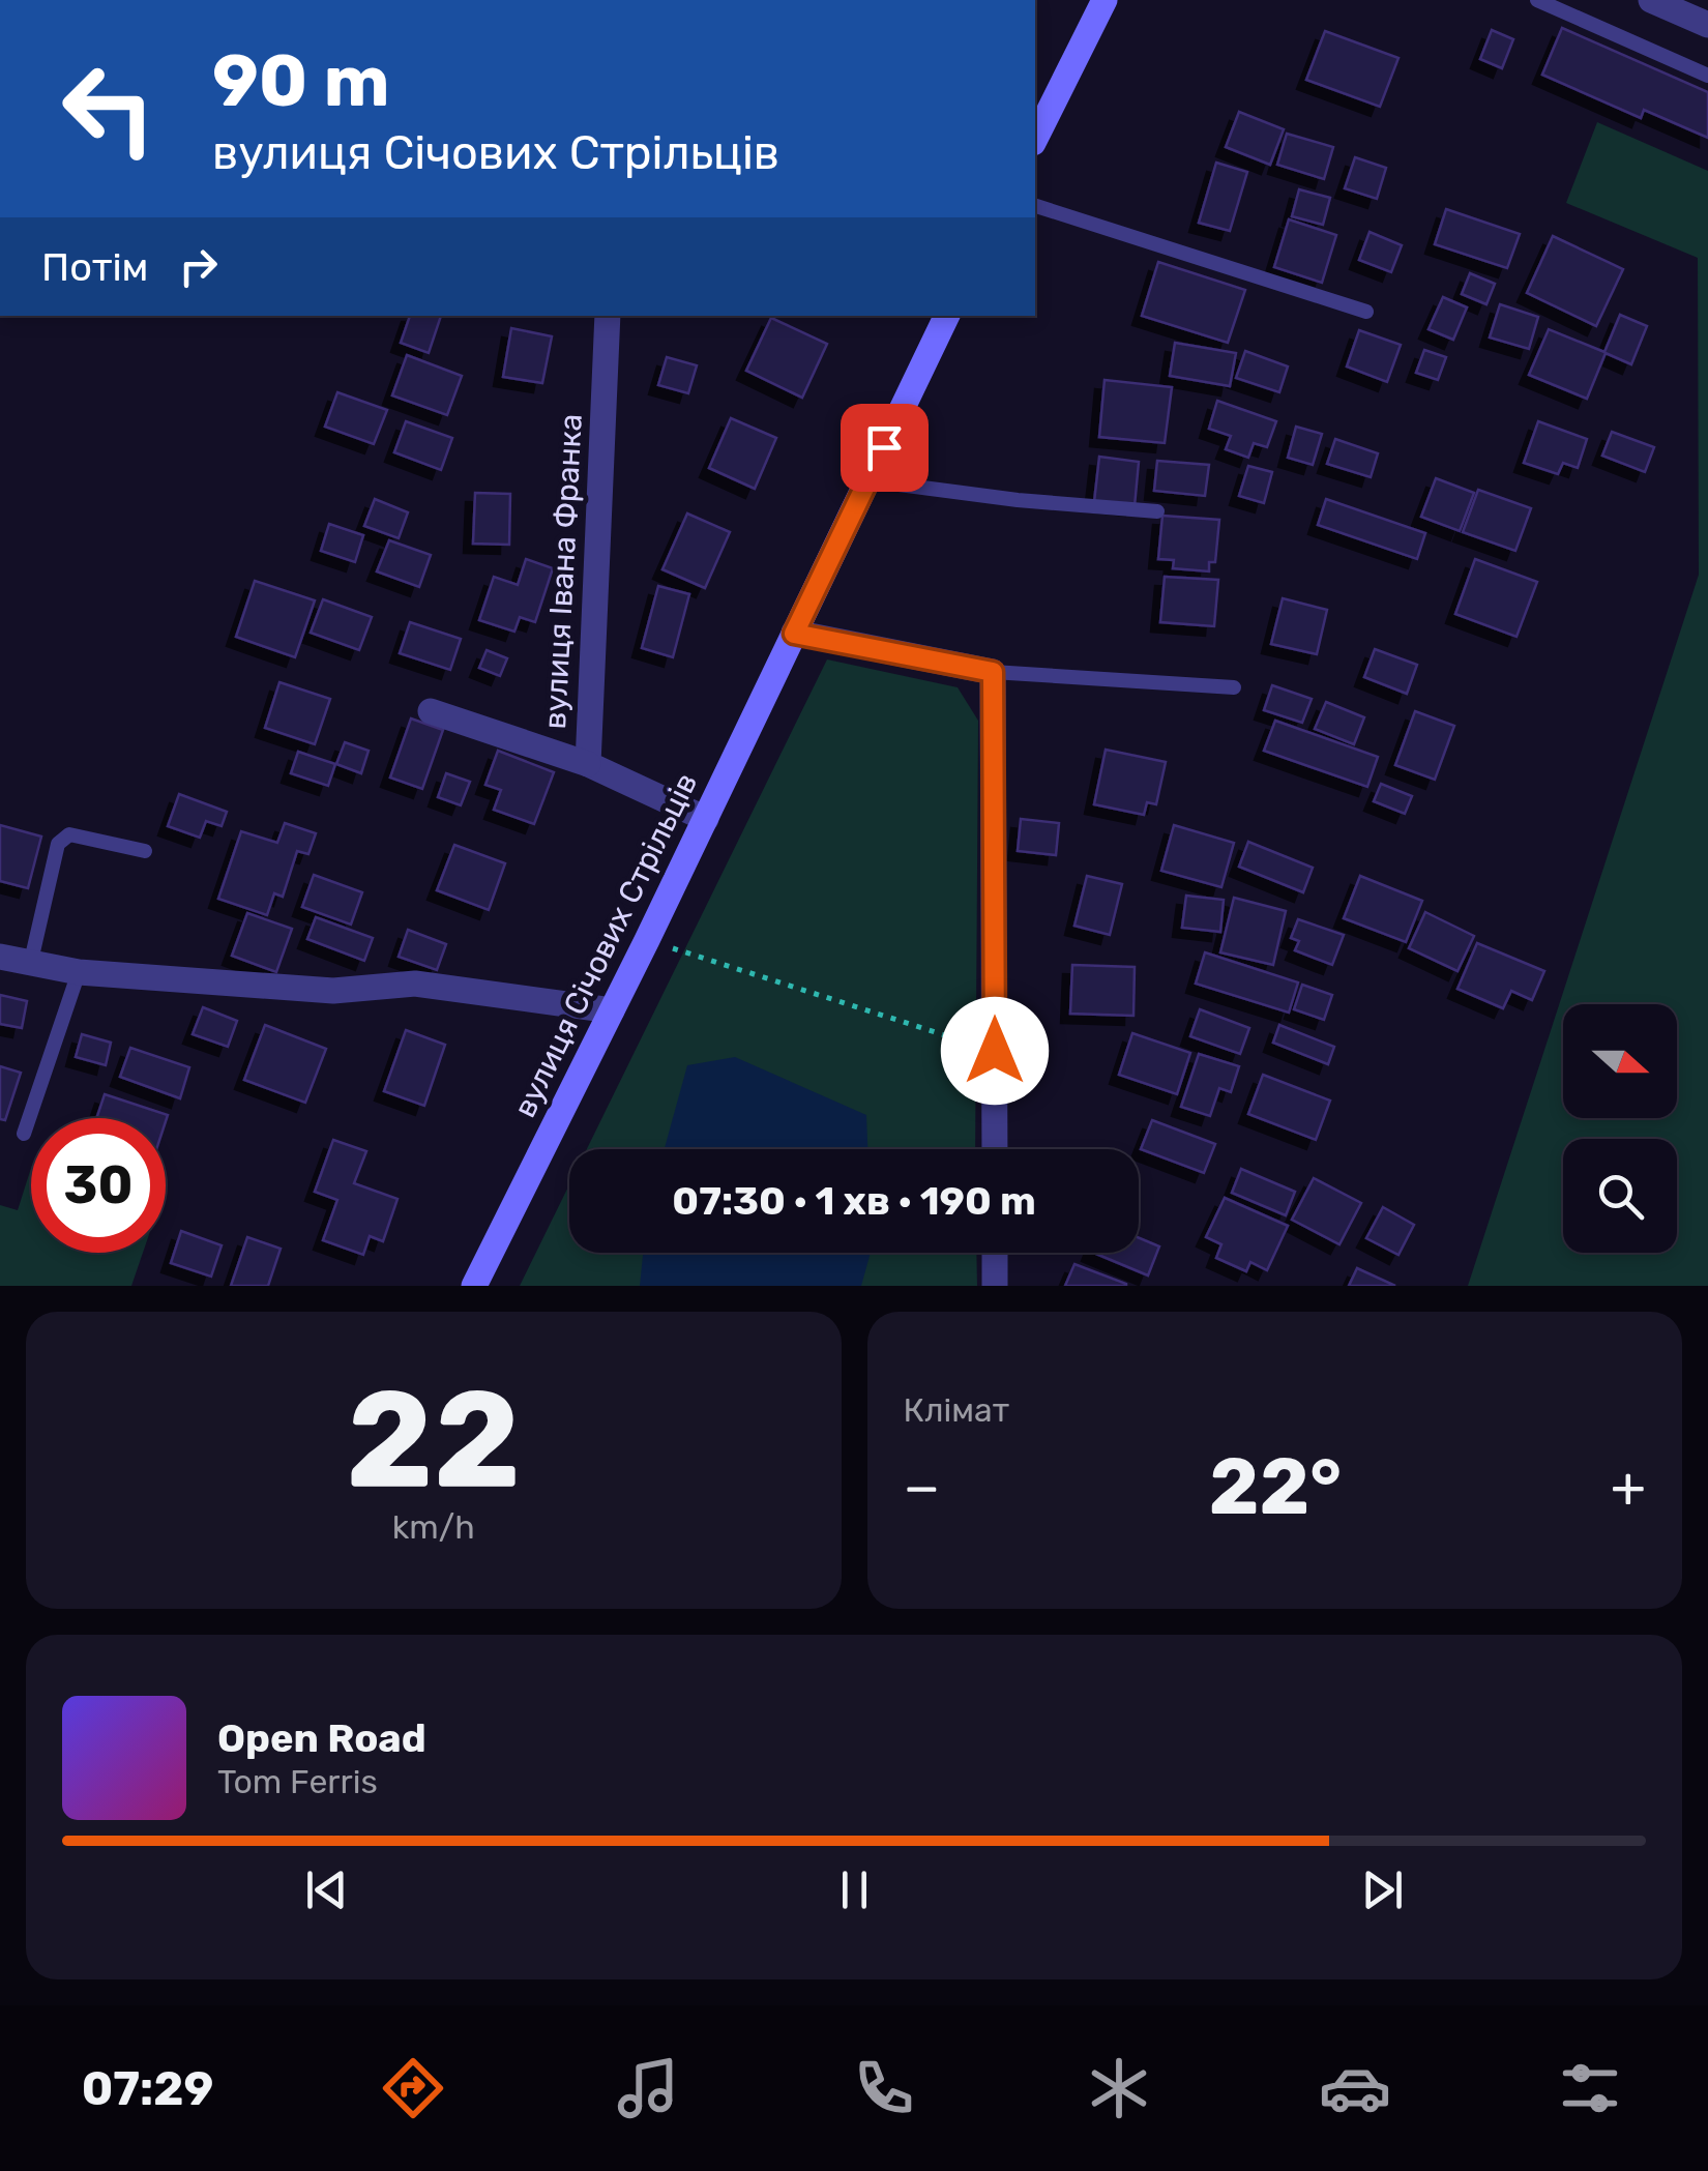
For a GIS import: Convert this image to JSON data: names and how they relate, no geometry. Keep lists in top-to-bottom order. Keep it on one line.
{"streets":{"street":["вулиця Івана Франка","вулиця Січових Стрільців"]},"crossings":[["вулиця Івана Франка","вулиця Січових Стрільців"]],"north":"right","page":{"turn":["90 m","вулиця Січових Стрільців"],"then":"Потім","limit":"30","trip":"07:30 · 1 хв · 190 m","tile":[["22","km/h"],"Клімат"],"heat":["−","22°","+"],"song":["Open Road","Tom Ferris"],"tabs":"07:29"}}
